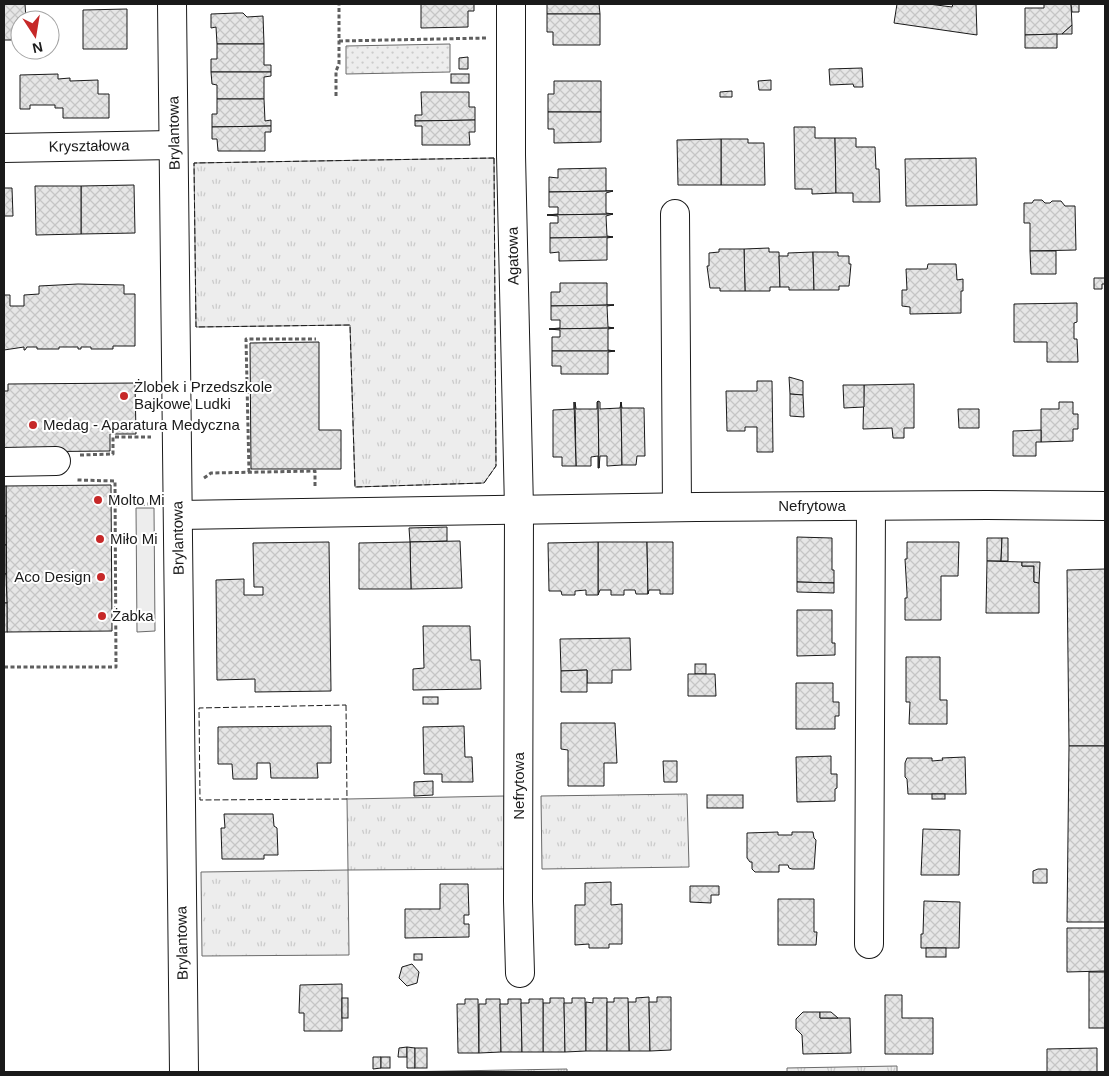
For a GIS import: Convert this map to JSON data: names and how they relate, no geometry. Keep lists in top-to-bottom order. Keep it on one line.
{"streets":{"street":["Brylantowa","Kryształowa","Agatowa","Nefrytowa"]},"crossings":[["Brylantowa","Kryształowa"],["Brylantowa","Nefrytowa"],["Agatowa","Nefrytowa"]],"places":["Żlobek i Przedszkole Bajkowe Ludki","Medag - Aparatura Medyczna","Molto Mi","Miło Mi","Aco Design","Żabka"],"north":"bottom"}
